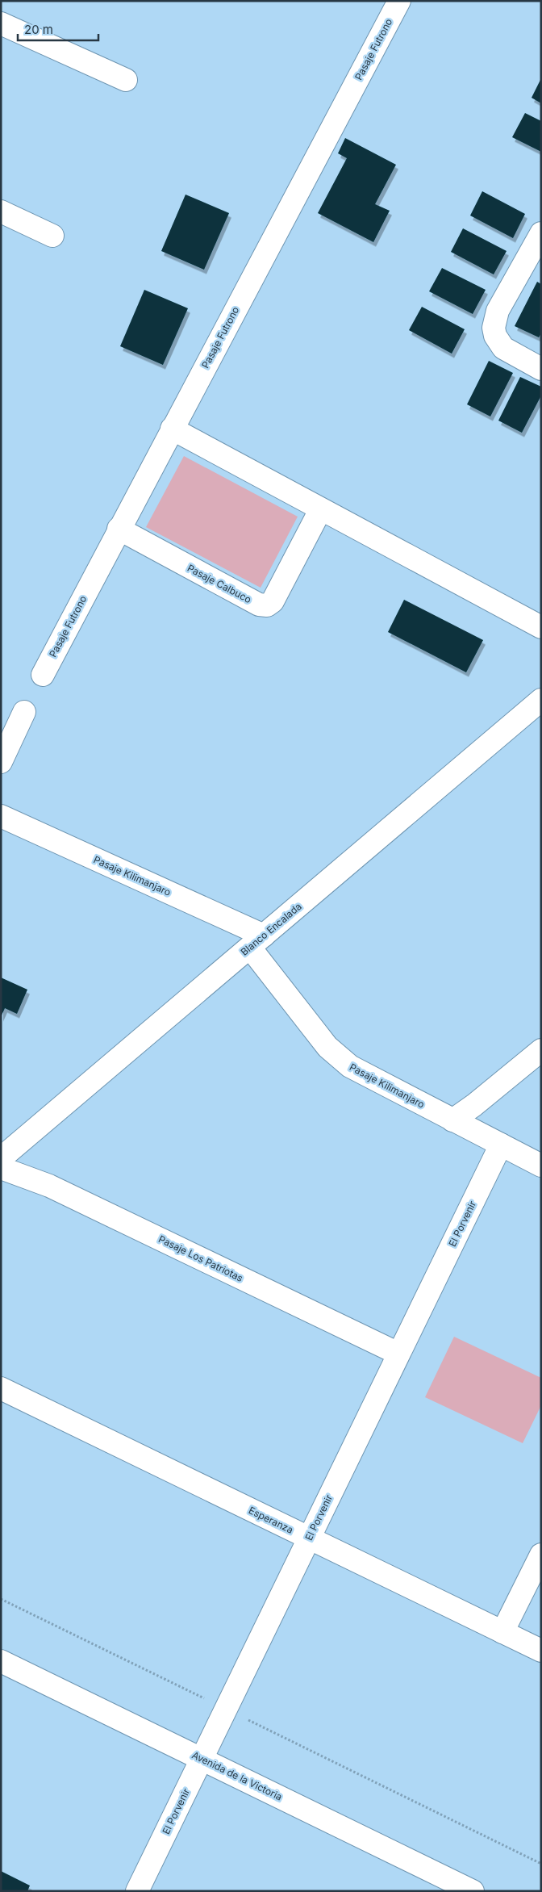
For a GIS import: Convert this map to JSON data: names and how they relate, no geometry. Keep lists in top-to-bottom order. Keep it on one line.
{"streets":{"street":["Pasaje Futrono","Pasaje Calbuco","Pasaje Kilimanjaro","Blanco Encalada","El Porvenir","Pasaje Los Patriotas","Esperanza","Avenida de la Victoria"]},"crossings":[["Pasaje Futrono","Pasaje Calbuco"],["Pasaje Kilimanjaro","Blanco Encalada"],["Pasaje Kilimanjaro","El Porvenir"],["El Porvenir","Pasaje Los Patriotas"],["El Porvenir","Esperanza"],["El Porvenir","Avenida de la Victoria"]],"scale_bar":"20 m"}
